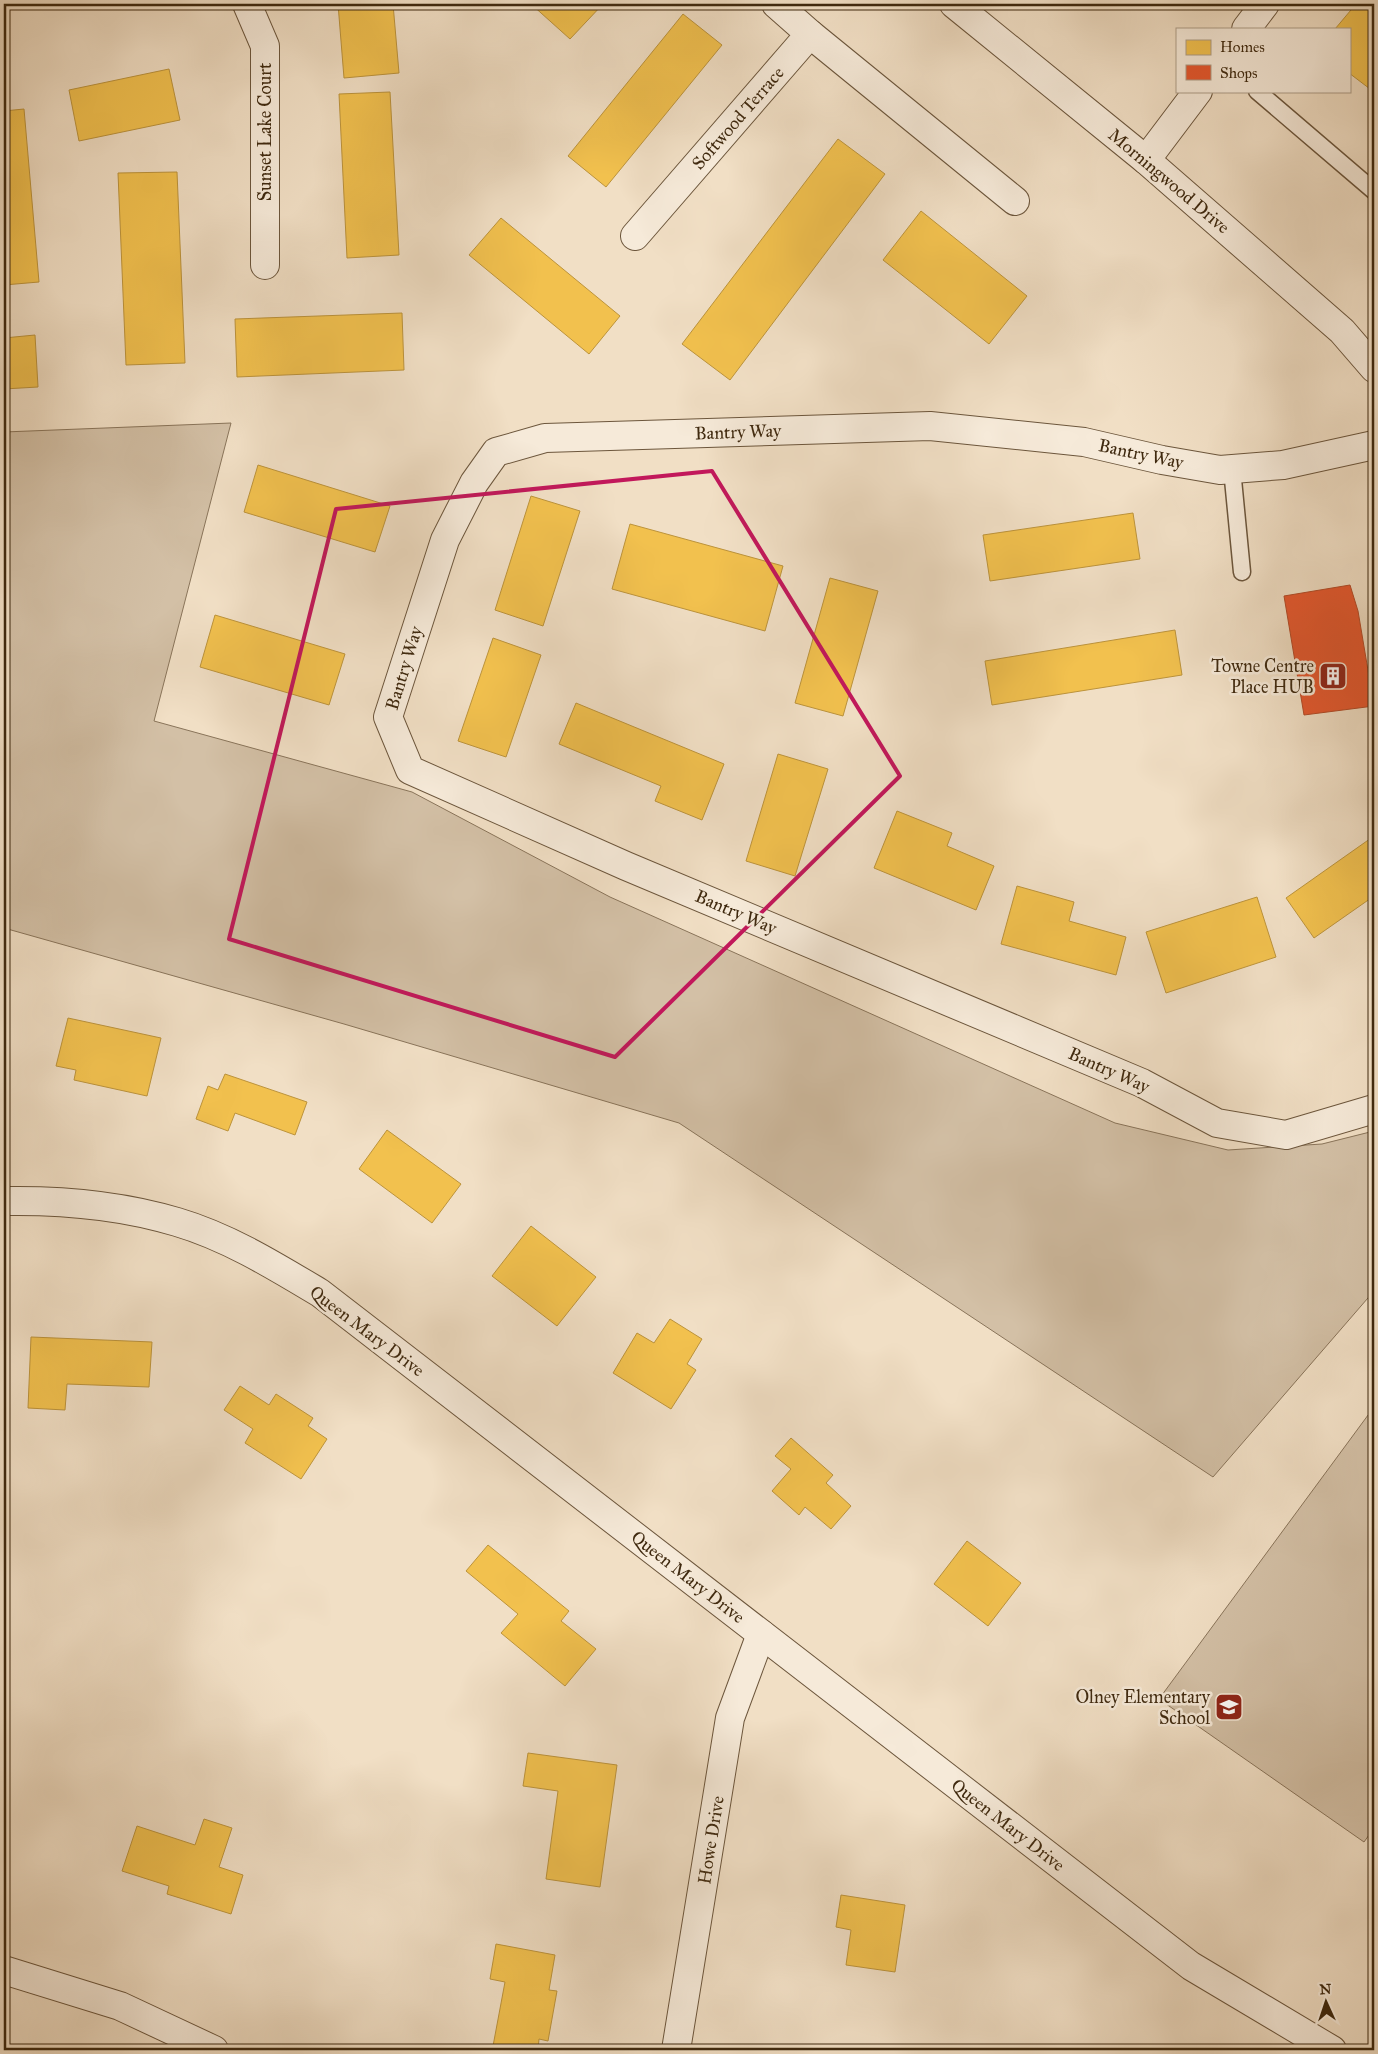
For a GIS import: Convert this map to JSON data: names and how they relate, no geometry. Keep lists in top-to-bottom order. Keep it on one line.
{"streets":{"street":["Softwood Terrace","Sunset Lake Court","Morningwood Drive","Bantry Way","Queen Mary Drive","Howe Drive"]},"crossings":[["Queen Mary Drive","Howe Drive"]],"places":{"building":["Towne Centre Place HUB"],"school or university":["Olney Elementary School"]},"legend":["Homes","Shops"],"north":"top"}
